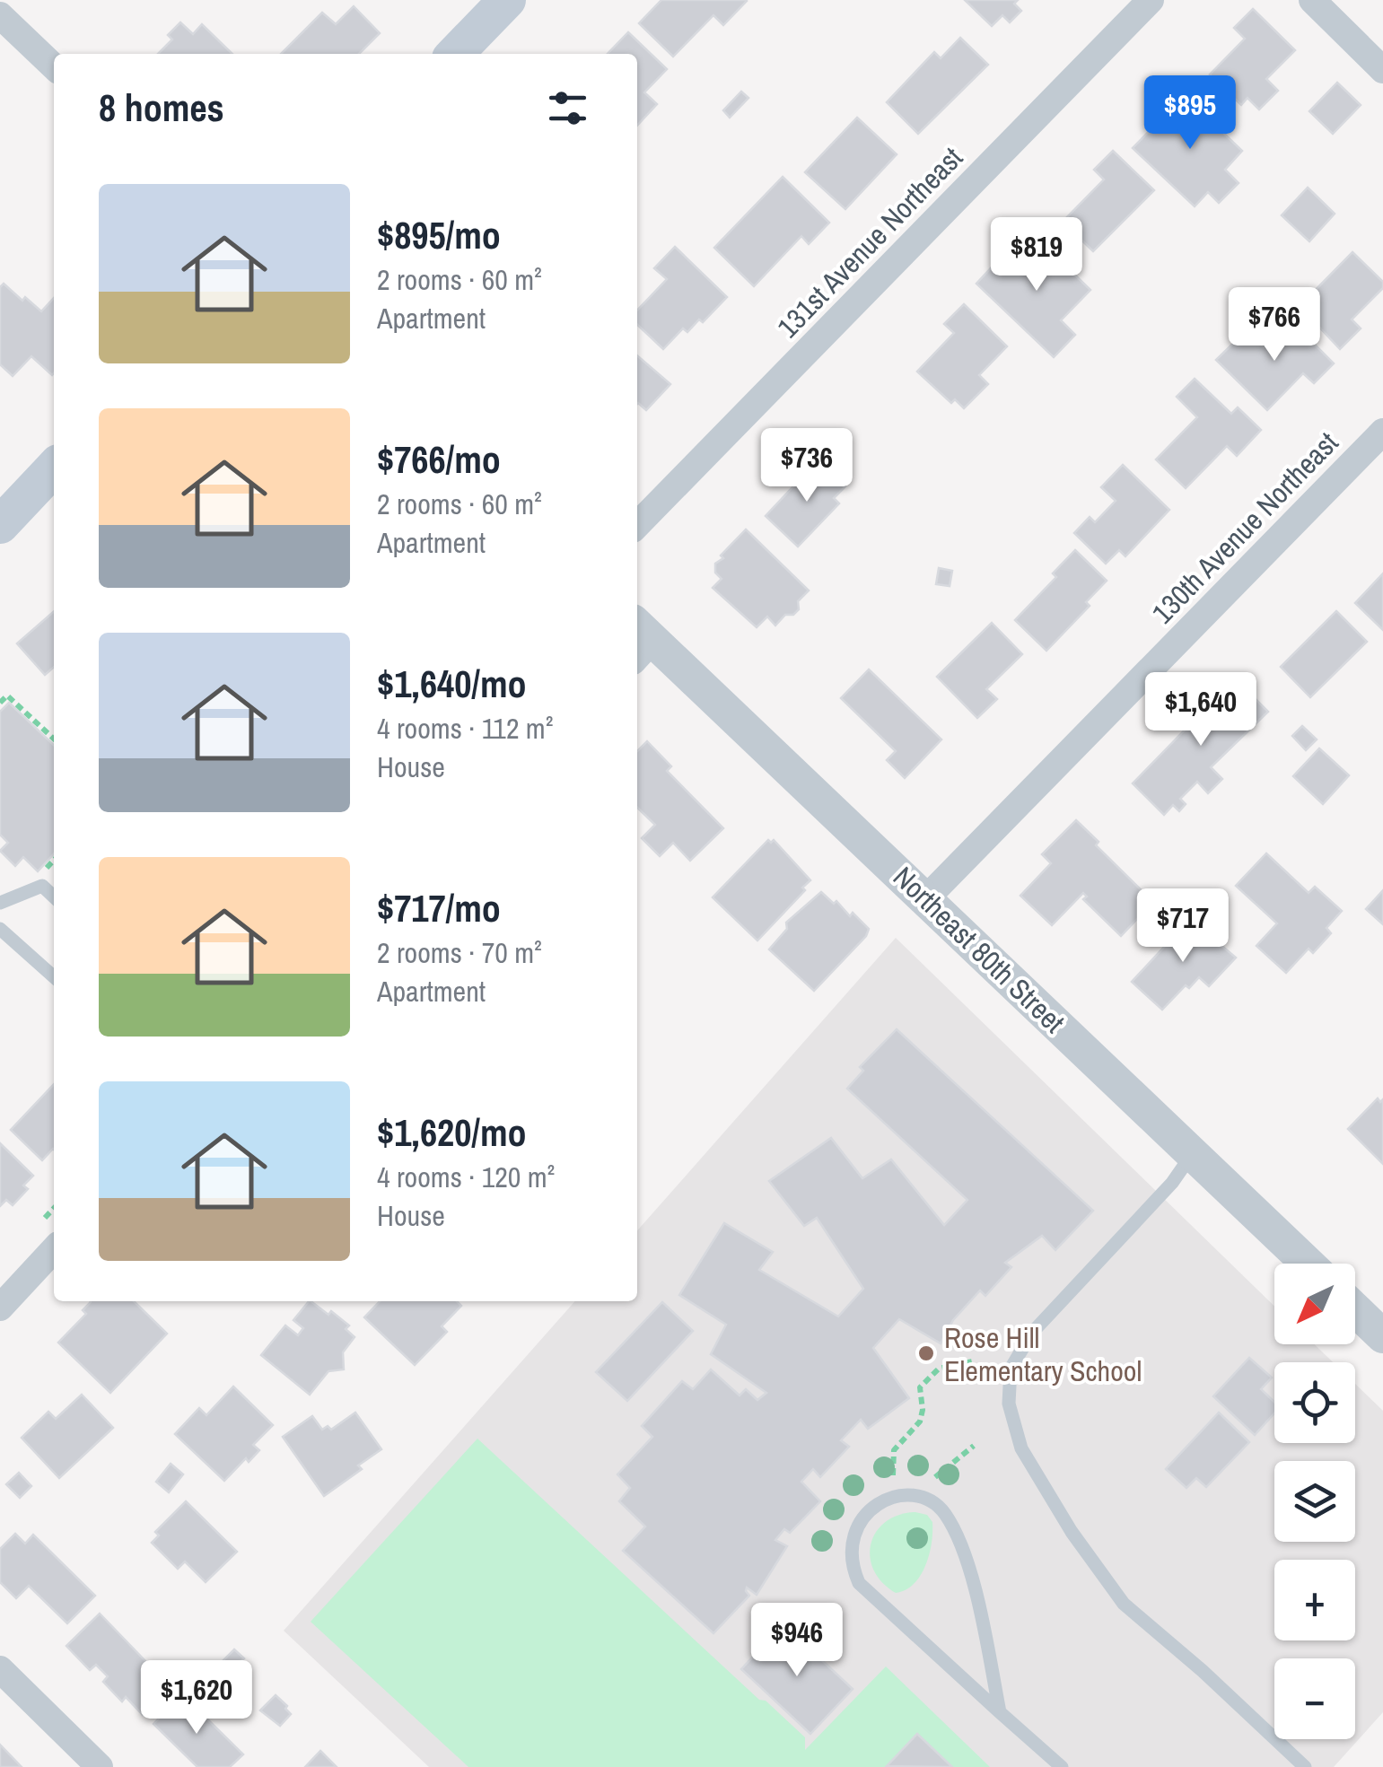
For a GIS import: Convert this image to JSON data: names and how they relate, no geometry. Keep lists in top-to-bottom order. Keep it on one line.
{"streets":{"street":["131st Avenue Northeast","130th Avenue Northeast","Northeast 80th Street"]},"crossings":[["130th Avenue Northeast","Northeast 80th Street"]],"places":["Rose Hill Elementary School"],"north":"bottom left","page":{"heading":"8 homes","price":["$895","$819","$766","$736","$1,640","$717","$946","$1,620"],"list":[{"name":"$895/mo","note":"2 rooms · 60 m² · Apartment"},{"name":"$766/mo","note":"2 rooms · 60 m² · Apartment"},{"name":"$1,640/mo","note":"4 rooms · 112 m² · House"},{"name":"$717/mo","note":"2 rooms · 70 m² · Apartment"},{"name":"$1,620/mo","note":"4 rooms · 120 m² · House"}],"map_buttons":["+","−"]}}
